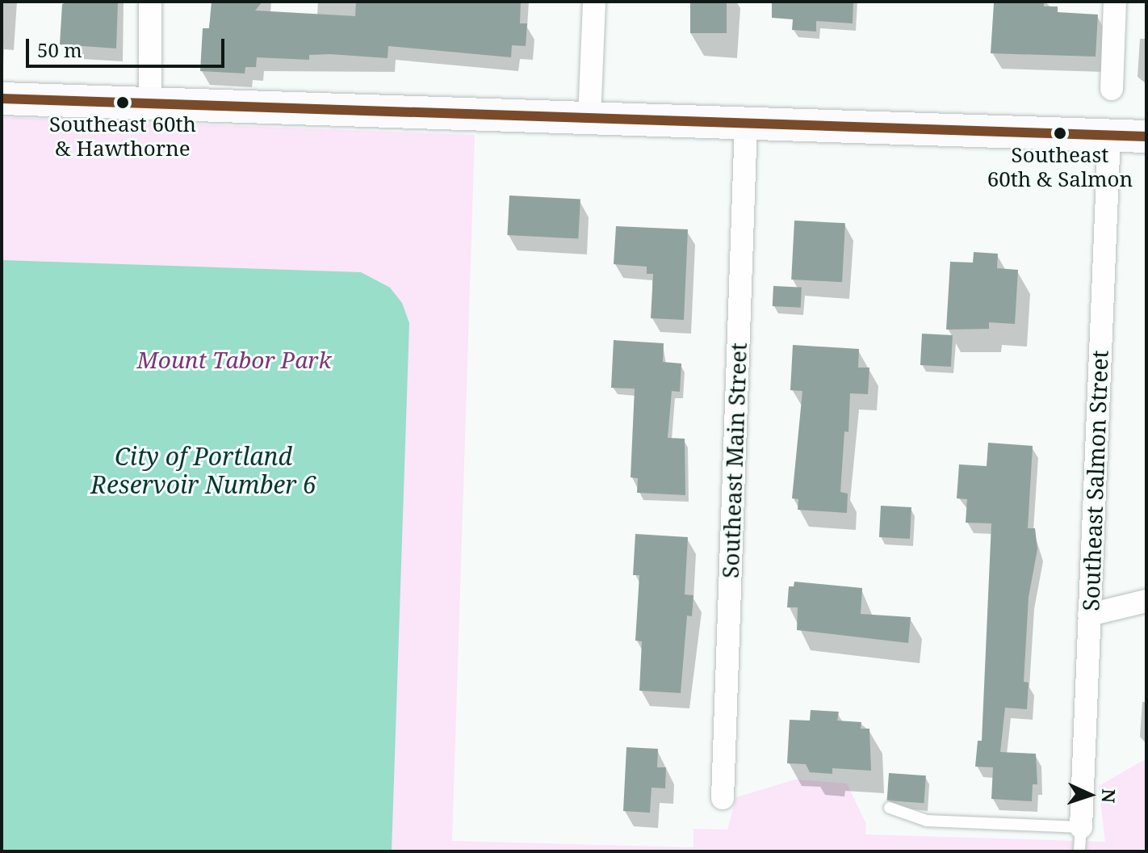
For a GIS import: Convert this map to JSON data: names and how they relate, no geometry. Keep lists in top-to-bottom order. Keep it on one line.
{"streets":{"street":["Southeast Main Street","Southeast Salmon Street"]},"water":["City of Portland Reservoir Number 6"],"parks":["Mount Tabor Park"],"places":["Southeast 60th & Hawthorne","Southeast 60th & Salmon"],"scale_bar":"50 m","north":"right"}
